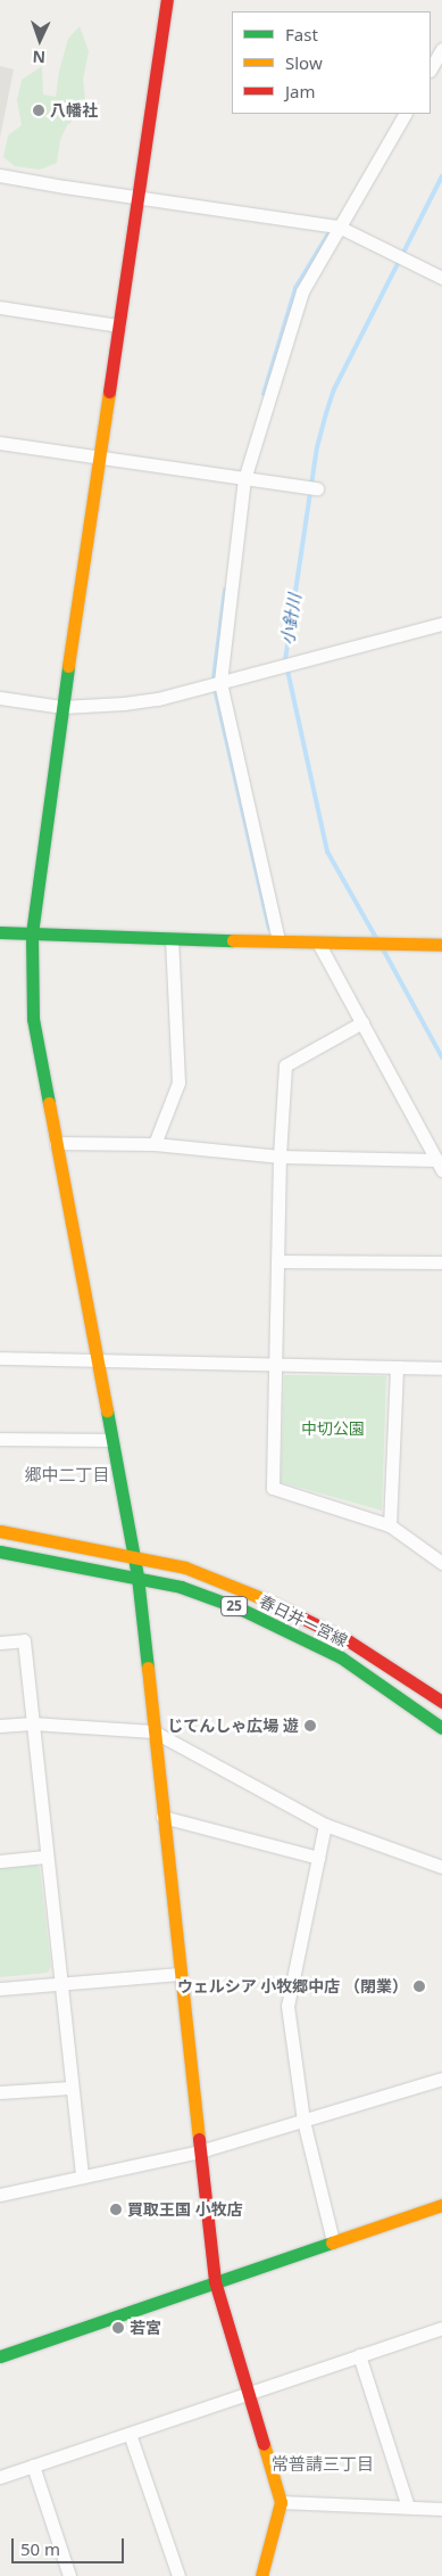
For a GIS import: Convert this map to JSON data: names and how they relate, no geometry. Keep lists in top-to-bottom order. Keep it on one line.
{"streets":{"street":["25","春日井一宮線"]},"districts":["郷中二丁目","常普請三丁目"],"water":["小針川"],"parks":["中切公園"],"places":["八幡社","じてんしゃ広場 遊","ウェルシア 小牧郷中店 （閉業）","買取王国 小牧店","若宮"],"legend":["Fast","Slow","Jam"],"scale_bar":"50 m","north":"bottom"}
